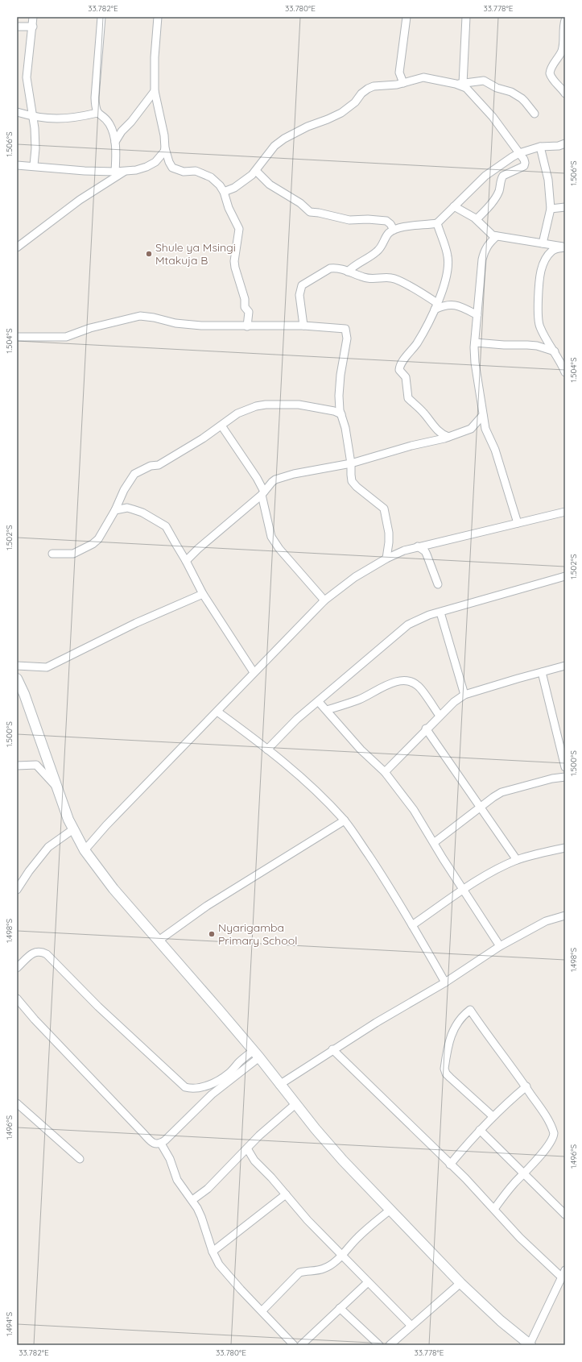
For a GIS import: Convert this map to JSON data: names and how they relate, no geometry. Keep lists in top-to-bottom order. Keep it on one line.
{"places":["Shule ya Msingi Mtakuja B","Nyarigamba Primary School"],"coordinates":["33.782°E","33.780°E","33.778°E","1.506°S","1.504°S","1.502°S","1.500°S","1.498°S","1.496°S","1.494°S"]}
